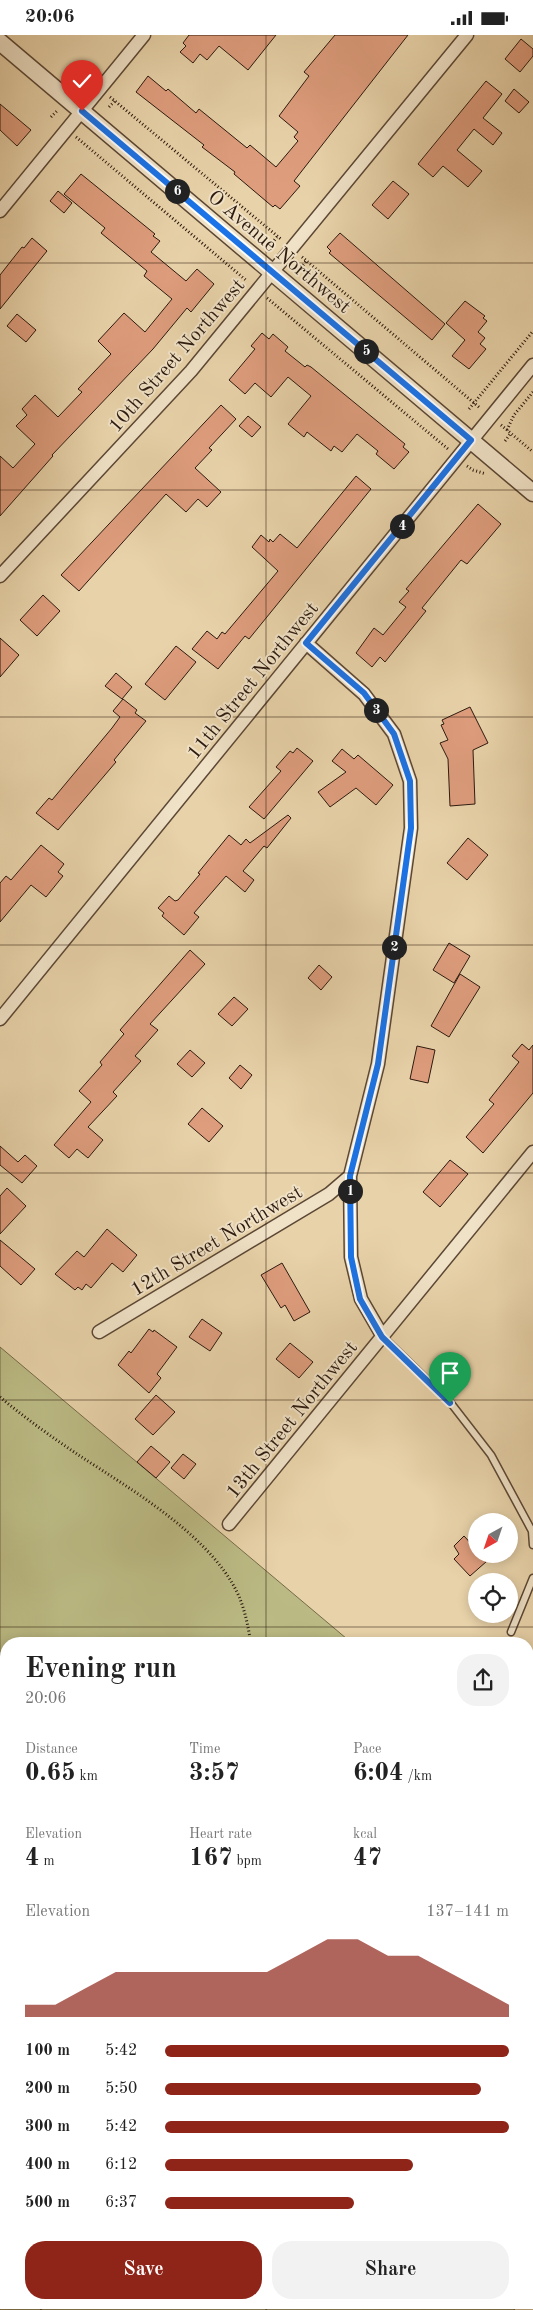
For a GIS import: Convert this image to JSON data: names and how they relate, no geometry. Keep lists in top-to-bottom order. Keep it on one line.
{"streets":{"street":["O Avenue Northwest","10th Street Northwest","11th Street Northwest","12th Street Northwest","13th Street Northwest"]},"crossings":[["O Avenue Northwest","10th Street Northwest"],["O Avenue Northwest","11th Street Northwest"]],"north":"bottom left","page":{"status":"20:06","pins":["6","5","4","3","2","1"],"heading":["Evening run","20:06"],"stats":[["Distance","0.65 km"],["Time","3:57"],["Pace","6:04 /km"],["Elevation","4 m"],["Heart rate","167 bpm"],["kcal","47"]],"chart":["Elevation","137–141 m"],"list":[{"name":"100 m","note":"5:42"},{"name":"200 m","note":"5:50"},{"name":"300 m","note":"5:42"},{"name":"400 m","note":"6:12"},{"name":"500 m","note":"6:37"}],"buttons":["Save","Share"]}}
